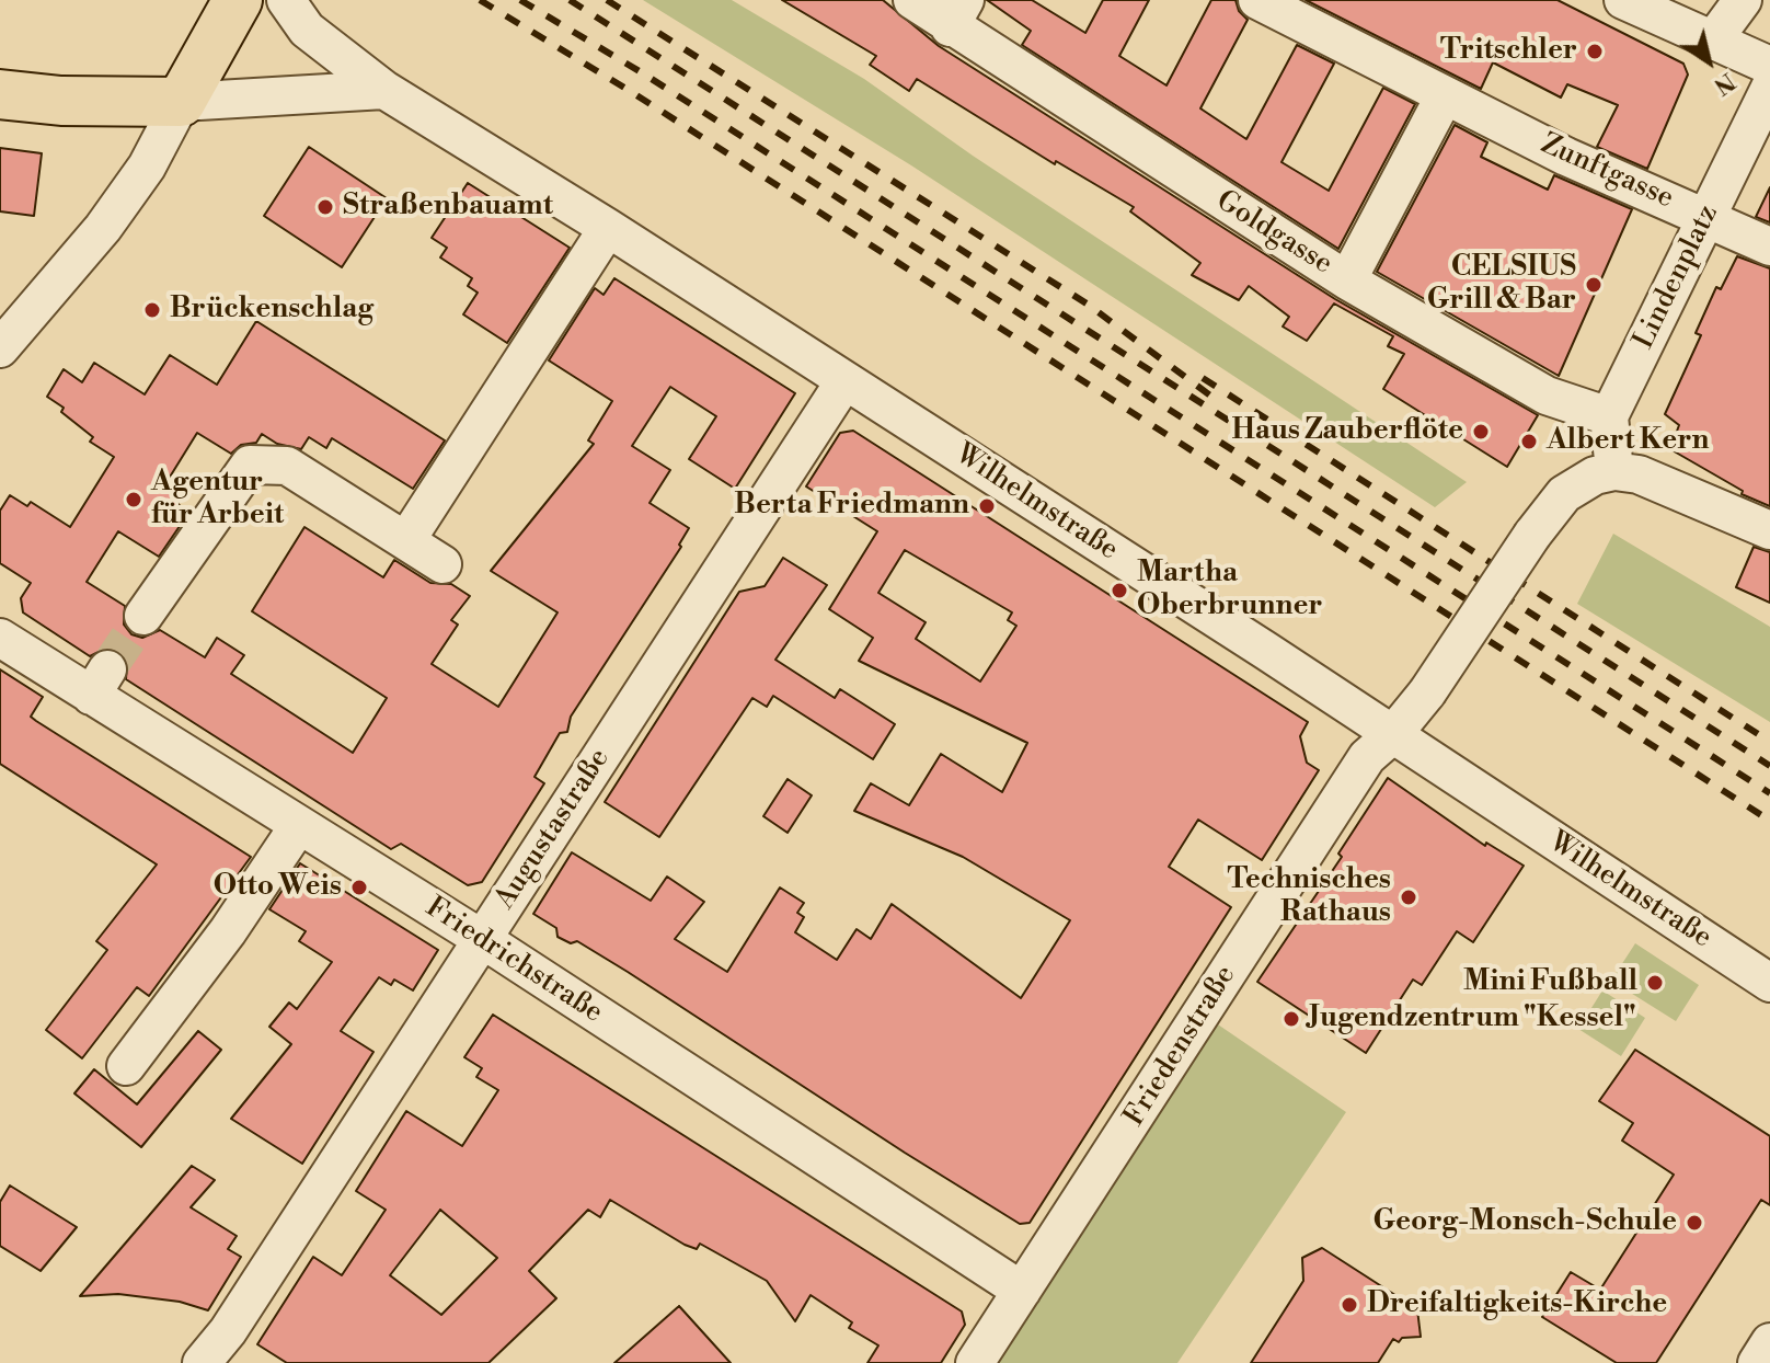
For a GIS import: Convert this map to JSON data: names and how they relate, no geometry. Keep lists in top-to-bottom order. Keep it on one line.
{"streets":{"street":["Zunftgasse","Goldgasse","Lindenplatz","Wilhelmstraße","Augustastraße","Friedrichstraße","Friedenstraße"]},"crossings":[["Zunftgasse","Lindenplatz"],["Goldgasse","Lindenplatz"],["Wilhelmstraße","Augustastraße"],["Wilhelmstraße","Friedenstraße"],["Augustastraße","Friedrichstraße"],["Friedrichstraße","Friedenstraße"]],"places":["Tritschler","Straßenbauamt","CELSIUS Grill & Bar","Brückenschlag","Haus Zauberflöte","Albert Kern","Agentur für Arbeit","Berta Friedmann","Martha Oberbrunner","Otto Weis","Technisches Rathaus","Mini Fußball","Jugendzentrum \"Kessel\"","Georg-Monsch-Schule","Dreifaltigkeits-Kirche"],"north":"bottom right"}
